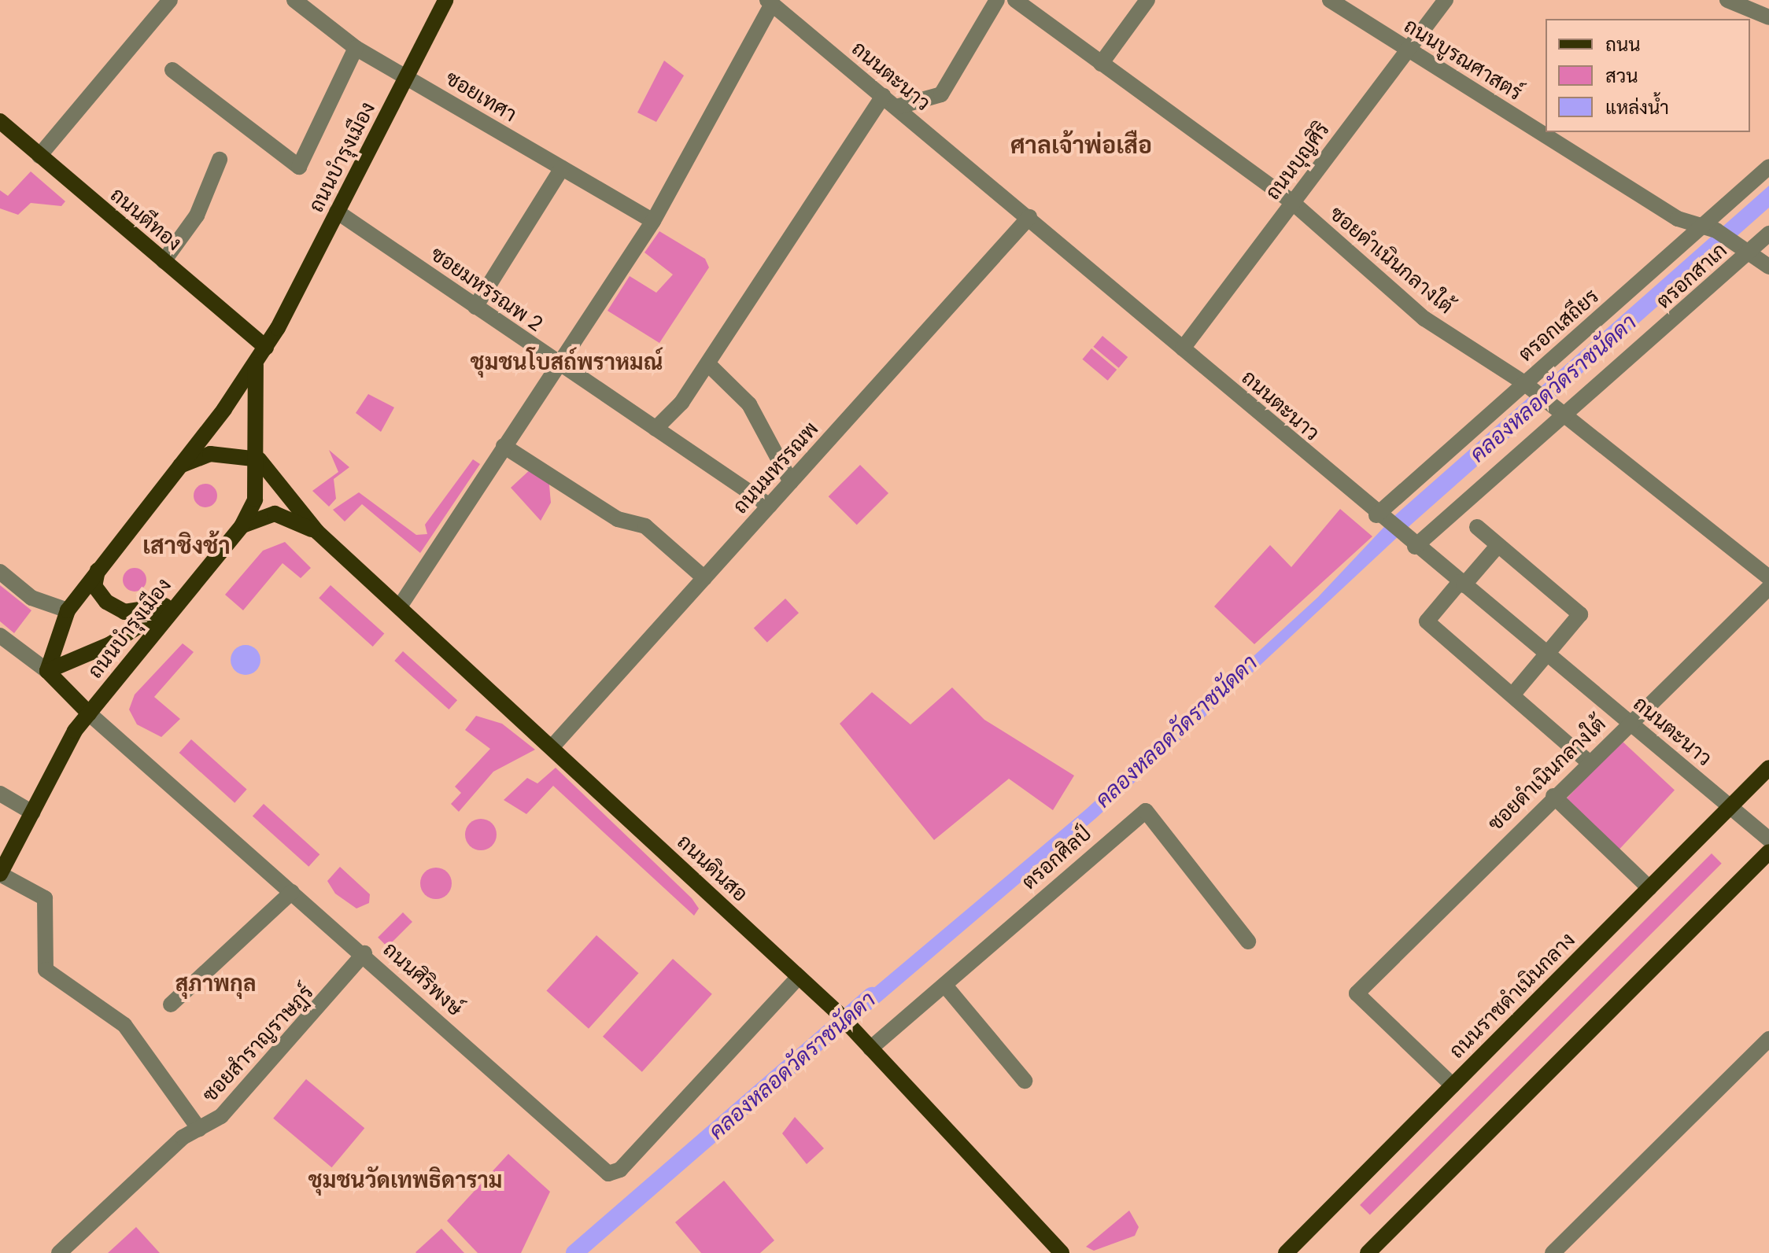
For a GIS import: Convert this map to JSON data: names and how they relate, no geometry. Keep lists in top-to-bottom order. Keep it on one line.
{"streets":{"main road":["ถนนบำรุงเมือง","ถนนตีทอง","ถนนดินสอ","ถนนศิริพงษ์","ถนนราชดำเนินกลาง"],"street":["ถนนบูรณศาสตร์","ถนนตะนาว","ซอยเทศา","ถนนบุญศิริ","ซอยดำเนินกลางใต้","ตรอกสาเก","ซอยมหรรณพ 2","ตรอกเสถียร","ถนนมหรรณพ","ตรอกศิลป์","ซอยสำราญราษฎร์"]},"crossings":[["ถนนบูรณศาสตร์","ถนนบุญศิริ"],["ถนนบูรณศาสตร์","ตรอกสาเก"],["ถนนบูรณศาสตร์","ตรอกเสถียร"],["ถนนตะนาว","ถนนบุญศิริ"],["ถนนตะนาว","ซอยดำเนินกลางใต้"],["ถนนตะนาว","ตรอกสาเก"],["ถนนตะนาว","ตรอกเสถียร"],["ถนนตะนาว","ถนนมหรรณพ"],["ถนนตะนาว","ถนนราชดำเนินกลาง"],["ซอยเทศา","ถนนบำรุงเมือง"],["ถนนบำรุงเมือง","ถนนตีทอง"],["ถนนบำรุงเมือง","ซอยมหรรณพ 2"],["ถนนบำรุงเมือง","ถนนดินสอ"],["ถนนบำรุงเมือง","ถนนศิริพงษ์"],["ถนนบุญศิริ","ซอยดำเนินกลางใต้"],["ซอยดำเนินกลางใต้","ตรอกสาเก"],["ซอยดำเนินกลางใต้","ตรอกเสถียร"],["ซอยดำเนินกลางใต้","ถนนราชดำเนินกลาง"],["ซอยมหรรณพ 2","ถนนมหรรณพ"],["ถนนมหรรณพ","ถนนดินสอ"],["ตรอกศิลป์","ถนนดินสอ"],["ถนนดินสอ","ถนนศิริพงษ์"],["ถนนศิริพงษ์","ซอยสำราญราษฎร์"]],"districts":["ศาลเจ้าพ่อเสือ","ชุมชนโบสถ์พราหมณ์","เสาชิงช้า","สุภาพกุล","ชุมชนวัดเทพธิดาราม"],"water":["คลองหลอดวัดราชนัดดา"],"legend":["ถนน","สวน","แหล่งน้ำ"]}
